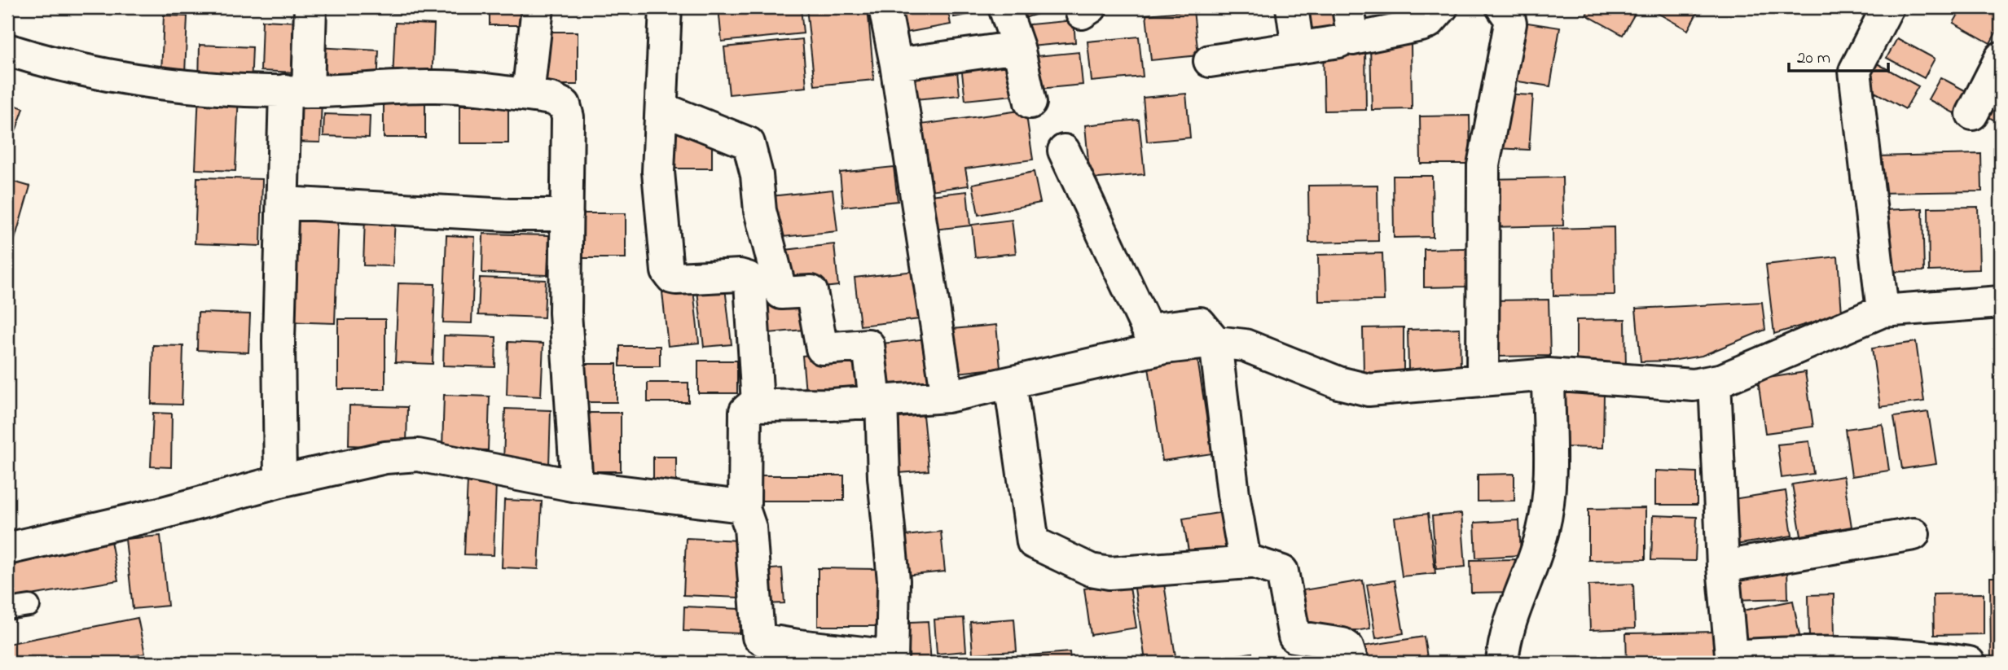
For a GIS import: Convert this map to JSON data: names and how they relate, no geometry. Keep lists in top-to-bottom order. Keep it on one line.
{"scale_bar":"20 m"}
